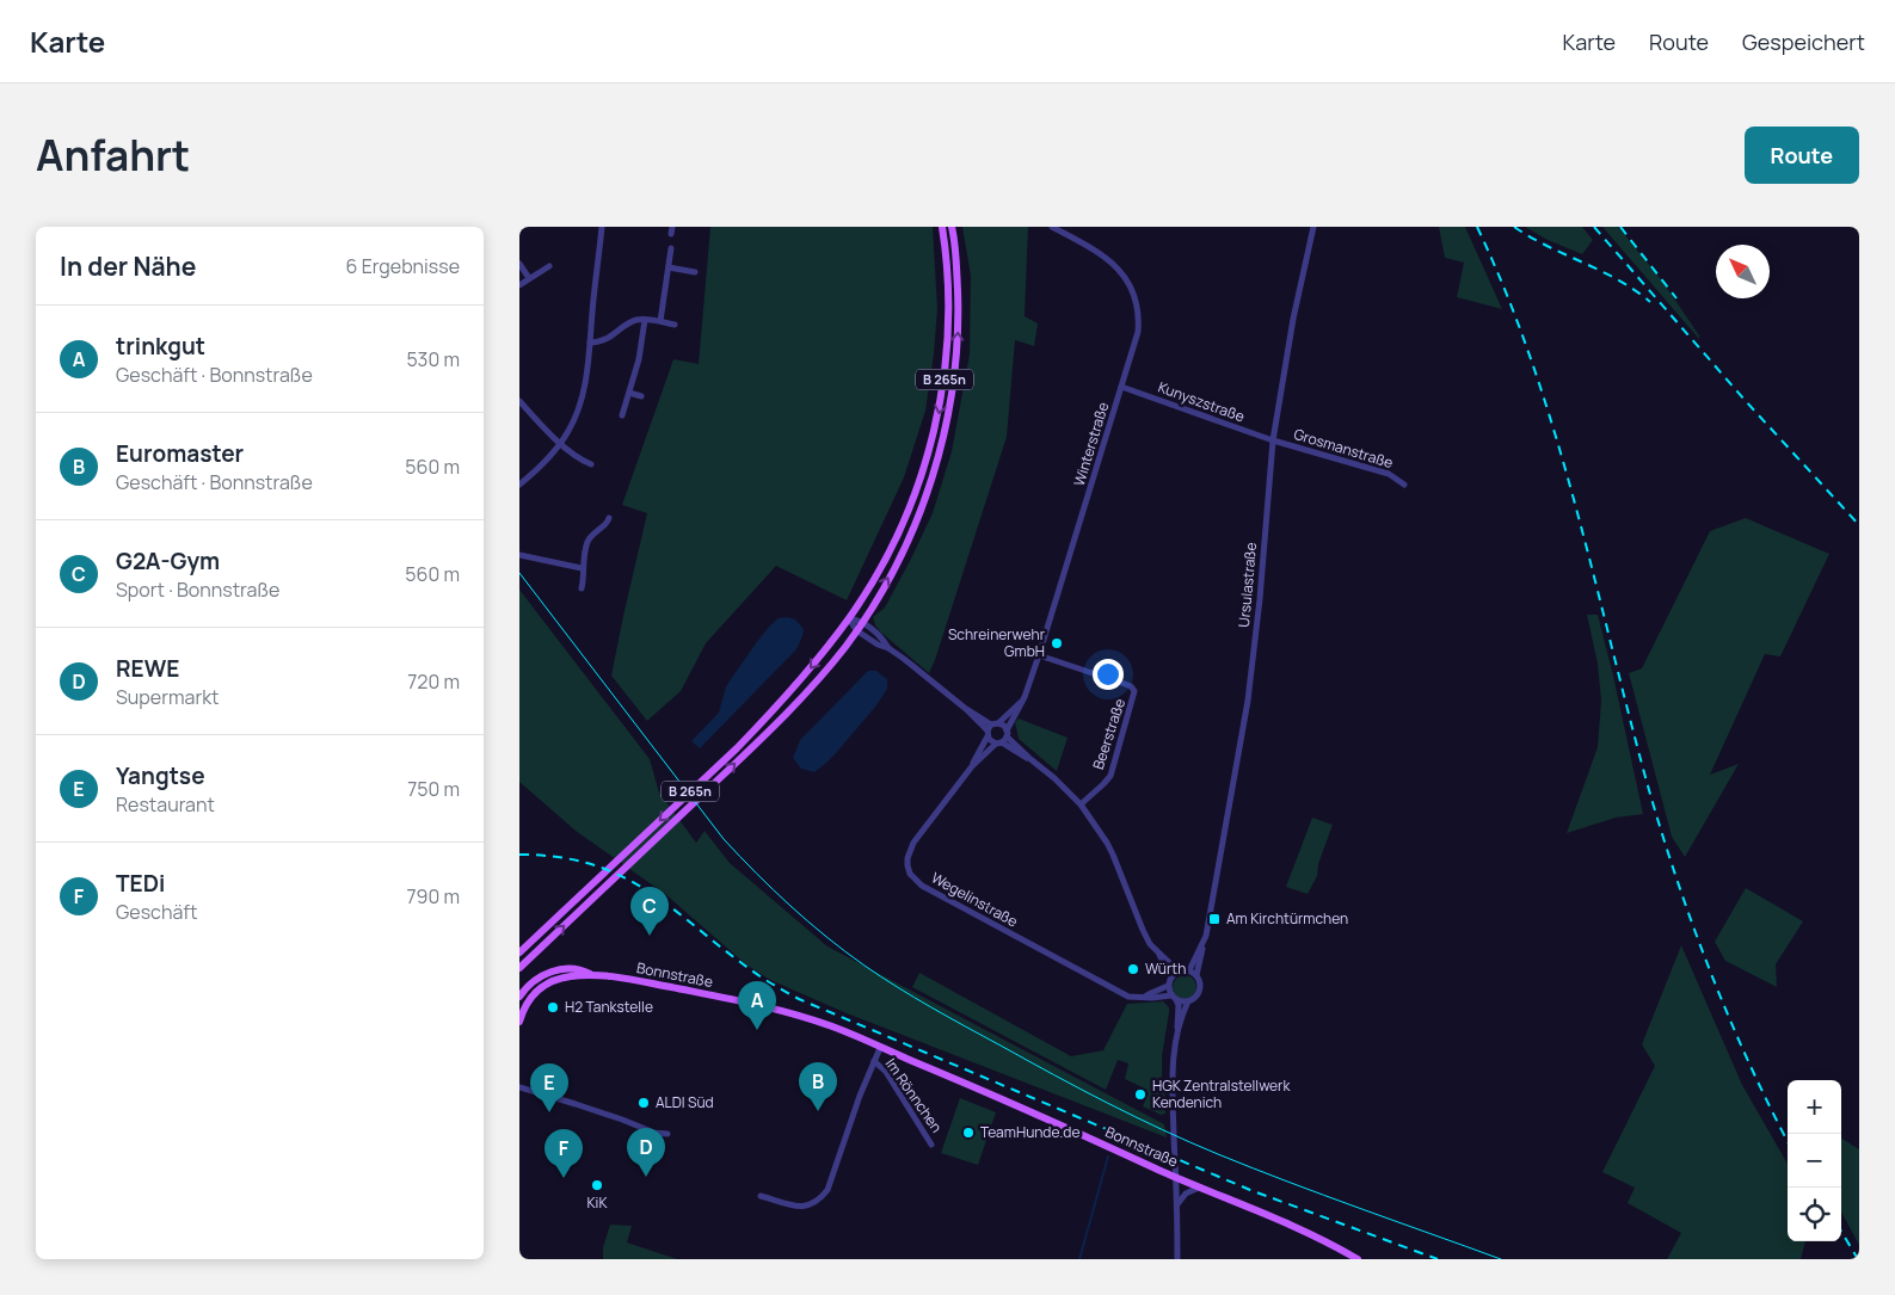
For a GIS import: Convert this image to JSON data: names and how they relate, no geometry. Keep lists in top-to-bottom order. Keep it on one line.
{"streets":{"main road":["B 265n","Bonnstraße"],"street":["Kunyszstraße","Winterstraße","Grosmanstraße","Ursulastraße","Beerstraße","Wegelinstraße","Im Rönnchen"]},"crossings":[["Kunyszstraße","Winterstraße"],["Kunyszstraße","Grosmanstraße"],["Kunyszstraße","Ursulastraße"],["Winterstraße","Beerstraße"],["Winterstraße","Wegelinstraße"],["Grosmanstraße","Ursulastraße"],["Ursulastraße","Wegelinstraße"],["Ursulastraße","Bonnstraße"]],"places":{"other":["Schreinerwehr GmbH","Würth","H2 Tankstelle","HGK Zentralstellwerk Kendenich","ALDI Süd","TeamHunde.de","KiK"],"transit":["Am Kirchtürmchen"]},"north":"top left","page":{"header":"Karte","nav":["Karte","Route","Gespeichert"],"title":"Anfahrt","buttons":"Route","heading":["In der Nähe","6 Ergebnisse"],"list":[{"mark":"A","name":"trinkgut","note":"Geschäft · Bonnstraße","value":"530 m"},{"mark":"B","name":"Euromaster","note":"Geschäft · Bonnstraße","value":"560 m"},{"mark":"C","name":"G2A-Gym","note":"Sport · Bonnstraße","value":"560 m"},{"mark":"D","name":"REWE","note":"Supermarkt","value":"720 m"},{"mark":"E","name":"Yangtse","note":"Restaurant","value":"750 m"},{"mark":"F","name":"TEDi","note":"Geschäft","value":"790 m"}],"pins":["C","A","B","E","D","F"],"map_buttons":["+","−"]}}
